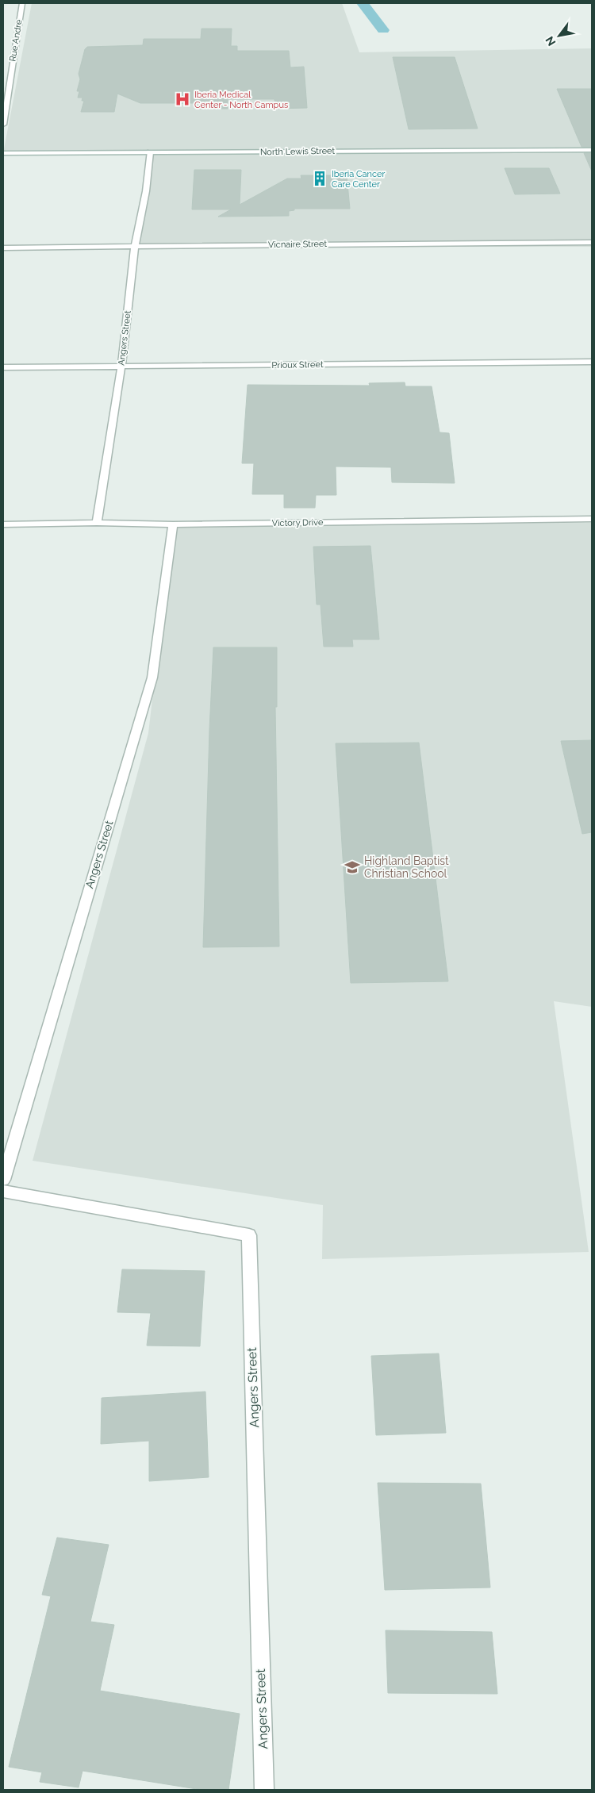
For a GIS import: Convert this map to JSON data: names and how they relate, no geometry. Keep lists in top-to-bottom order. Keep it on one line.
{"streets":{"street":["Rue Andre","North Lewis Street","Vicnaire Street","Angers Street","Prioux Street","Victory Drive"]},"crossings":[["North Lewis Street","Angers Street"],["Vicnaire Street","Angers Street"],["Angers Street","Prioux Street"],["Angers Street","Victory Drive"]],"places":{"hospital":["Iberia Medical Center - North Campus"],"building":["Iberia Cancer Care Center"],"school or university":["Highland Baptist Christian School"]},"north":"bottom left"}
